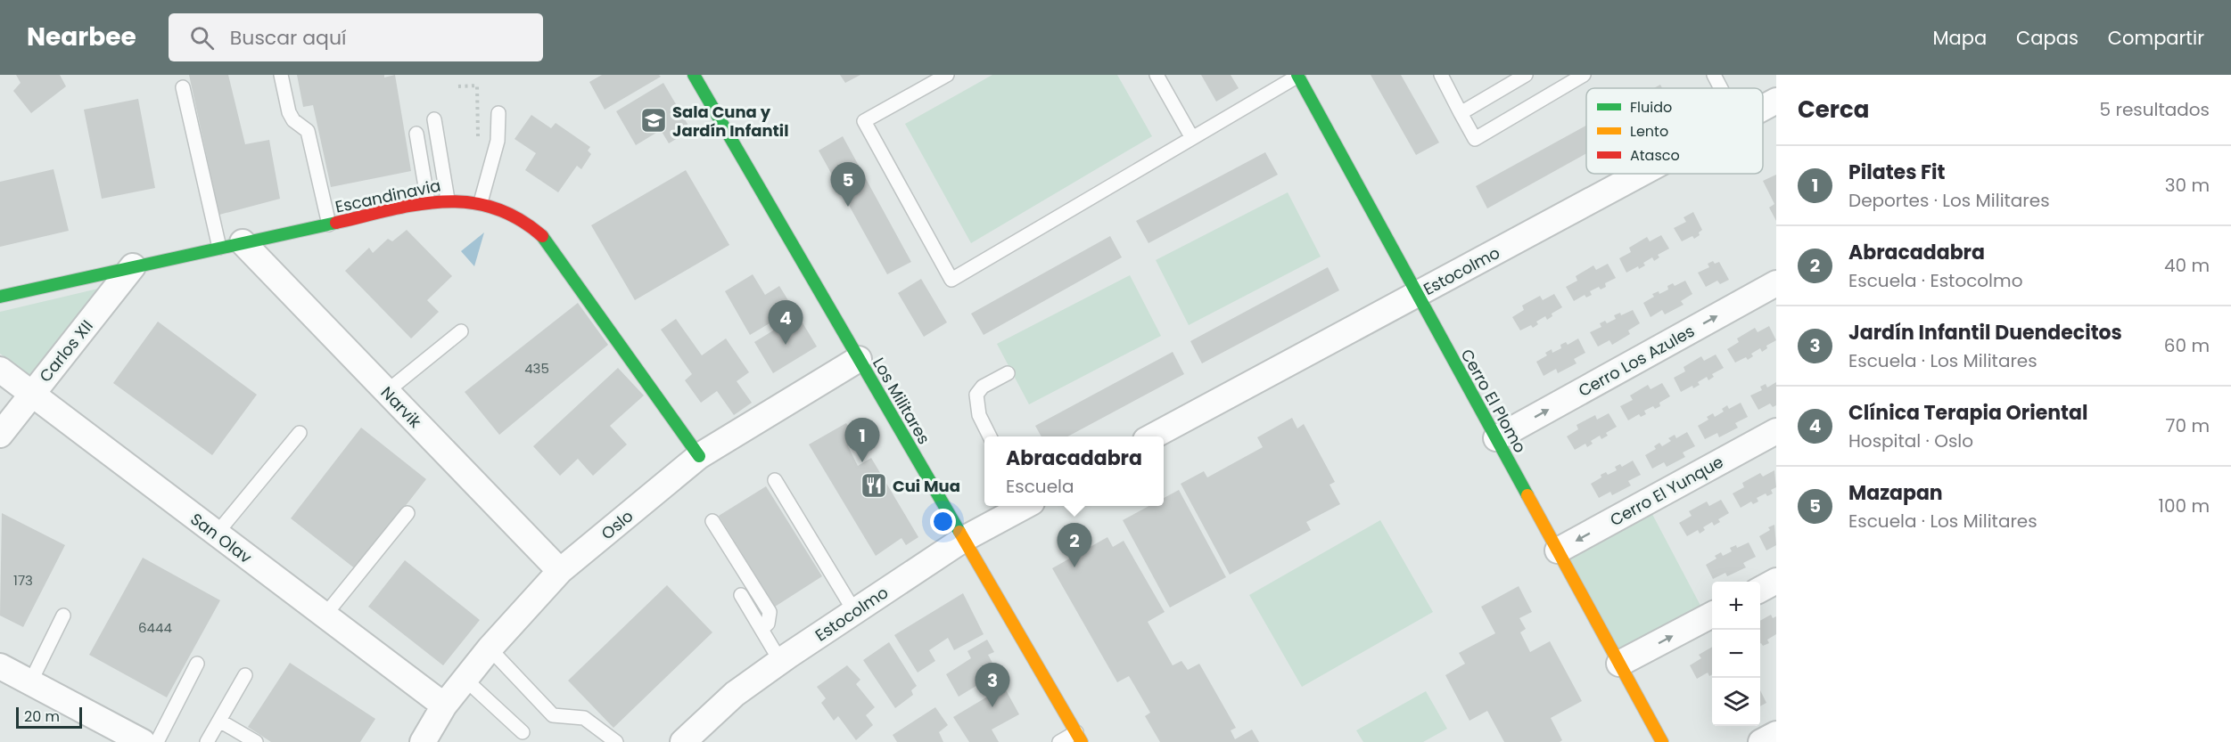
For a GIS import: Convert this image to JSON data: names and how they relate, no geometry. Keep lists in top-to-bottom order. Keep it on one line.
{"streets":{"street":["Escandinavia","Estocolmo","Carlos XII","Cerro Los Azules","Los Militares","Cerro El Plomo","Narvik","Cerro El Yunque","Oslo","San Olav"]},"crossings":[["Escandinavia","Carlos XII"],["Escandinavia","Narvik"],["Escandinavia","Oslo"],["Estocolmo","Los Militares"],["Estocolmo","Cerro El Plomo"],["Carlos XII","San Olav"],["Cerro Los Azules","Cerro El Plomo"],["Los Militares","Oslo"],["Cerro El Plomo","Cerro El Yunque"],["Narvik","Oslo"],["Oslo","San Olav"]],"one_way":["Cerro Los Azules"],"places":{"school or university":["Sala Cuna y Jardín Infantil"],"restaurant":["Cui Mua"]},"house_numbers":["435","173","6444"],"legend":["Fluido","Lento","Atasco"],"scale_bar":"20 m","page":{"header":"Nearbee","search":"Buscar aquí","nav":["Mapa","Capas","Compartir"],"heading":["Cerca","5 resultados"],"list":[{"mark":"1","name":"Pilates Fit","note":"Deportes · Los Militares","value":"30 m"},{"mark":"2","name":"Abracadabra","note":"Escuela · Estocolmo","value":"40 m"},{"mark":"3","name":"Jardín Infantil Duendecitos","note":"Escuela · Los Militares","value":"60 m"},{"mark":"4","name":"Clínica Terapia Oriental","note":"Hospital · Oslo","value":"70 m"},{"mark":"5","name":"Mazapan","note":"Escuela · Los Militares","value":"100 m"}],"pins":["5","4","1","2","3"],"popup":["Abracadabra","Escuela"],"map_buttons":["+","−"],"scale":"20 m"}}
